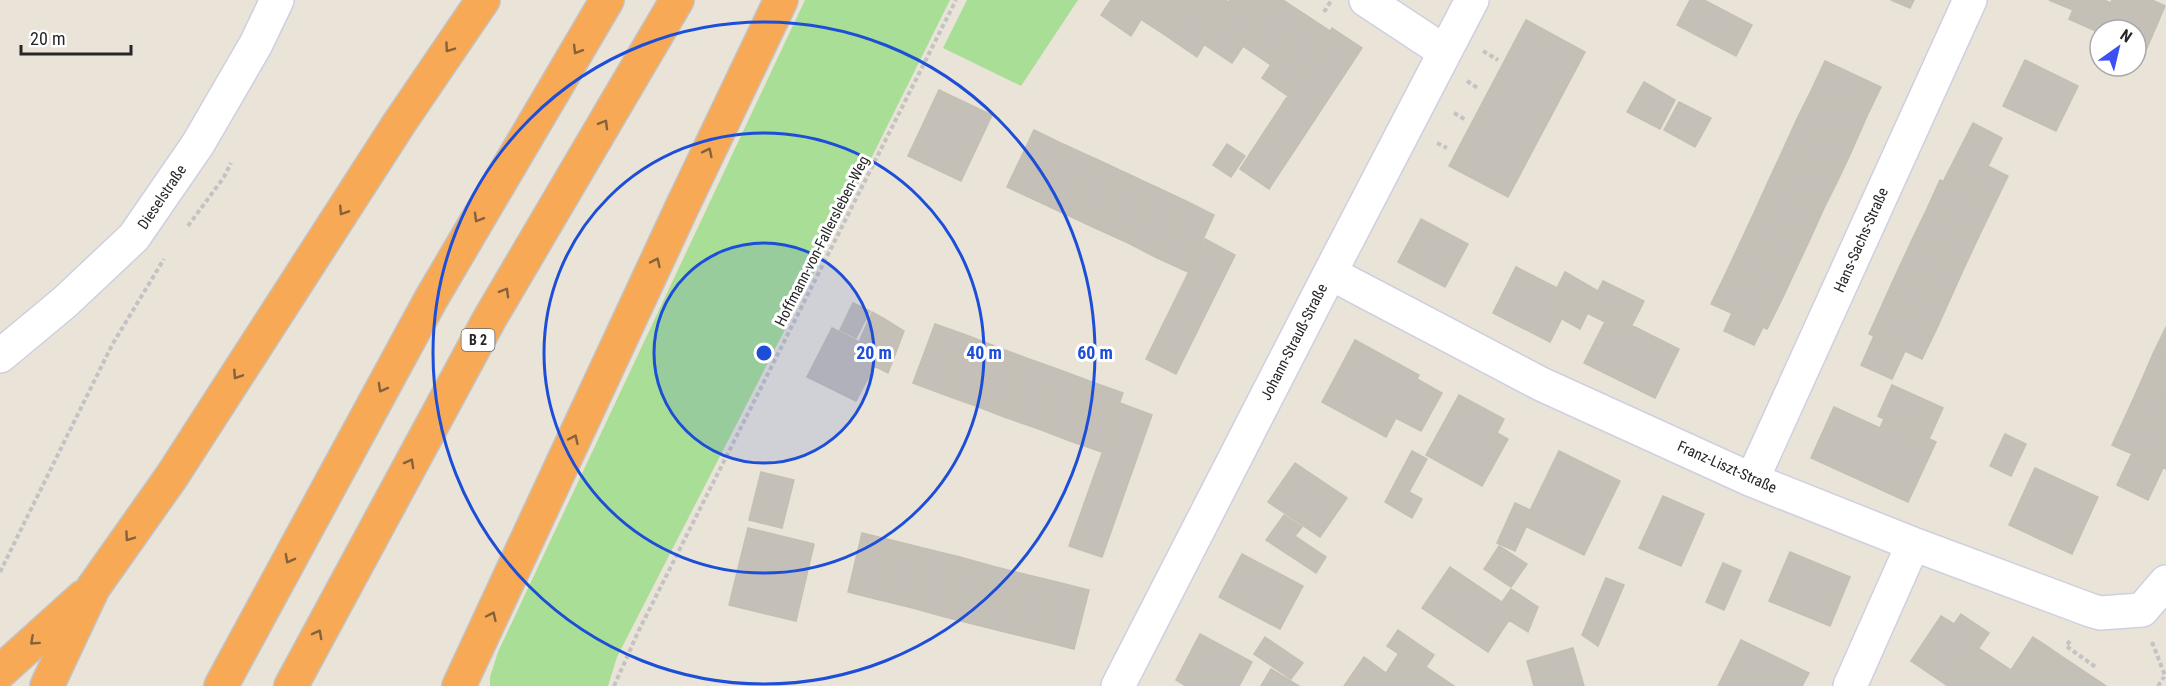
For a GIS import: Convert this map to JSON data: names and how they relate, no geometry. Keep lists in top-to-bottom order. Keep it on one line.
{"streets":{"highway":["B 2"],"street":["Dieselstraße","Hans-Sachs-Straße","Johann-Strauß-Straße","Franz-Liszt-Straße"],"path":["Hoffmann-von-Fallersleben-Weg"]},"crossings":[["Hans-Sachs-Straße","Franz-Liszt-Straße"],["Johann-Strauß-Straße","Franz-Liszt-Straße"]],"scale_bar":"20 m","north":"top right","rings":["20 m","40 m","60 m"]}
